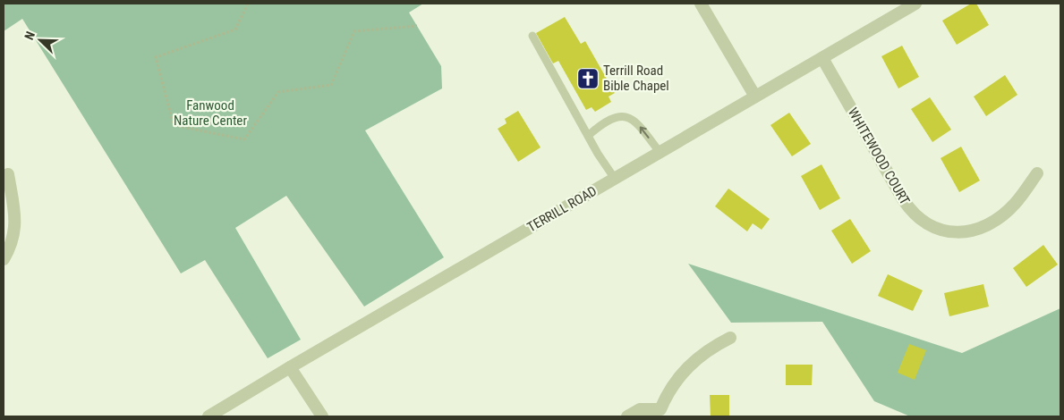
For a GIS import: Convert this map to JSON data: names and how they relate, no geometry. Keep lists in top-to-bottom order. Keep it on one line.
{"streets":{"street":["WHITEWOOD COURT","TERRILL ROAD"]},"crossings":[["WHITEWOOD COURT","TERRILL ROAD"]],"parks":["Fanwood Nature Center"],"places":{"church":["Terrill Road Bible Chapel"]},"north":"top left"}
